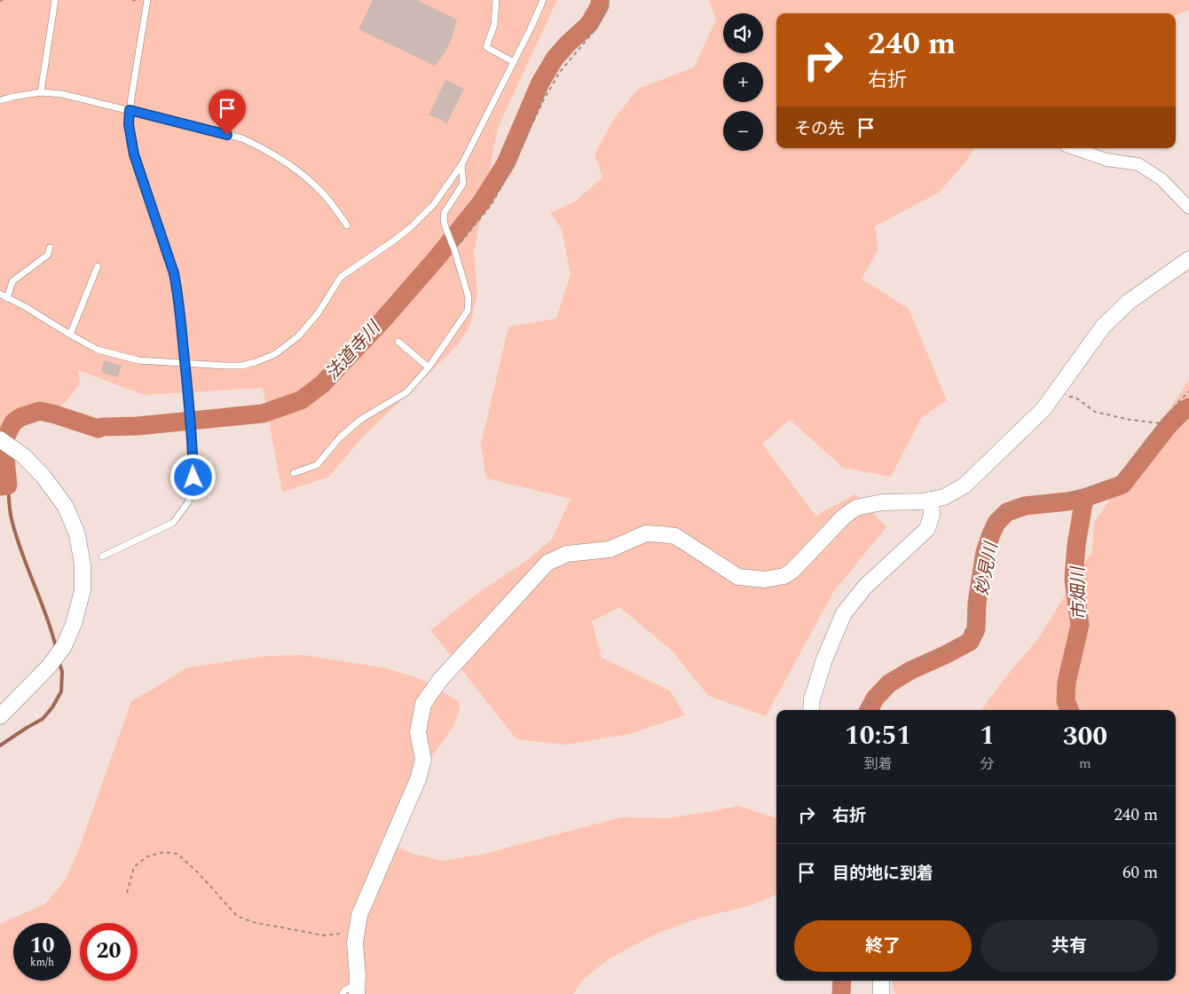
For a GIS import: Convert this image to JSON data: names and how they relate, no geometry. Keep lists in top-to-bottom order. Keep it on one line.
{"water":["法道寺川","妙見川","市畑川"],"page":{"map_buttons":["+","−"],"turn":["240 m","右折"],"then":"その先","eta":["10:51","到着","1","分","300","m"],"list":[{"name":"右折","value":"240 m"},{"name":"目的地に到着","value":"60 m"}],"buttons":["終了","共有"],"speed":"10 km/h","limit":"20"}}
